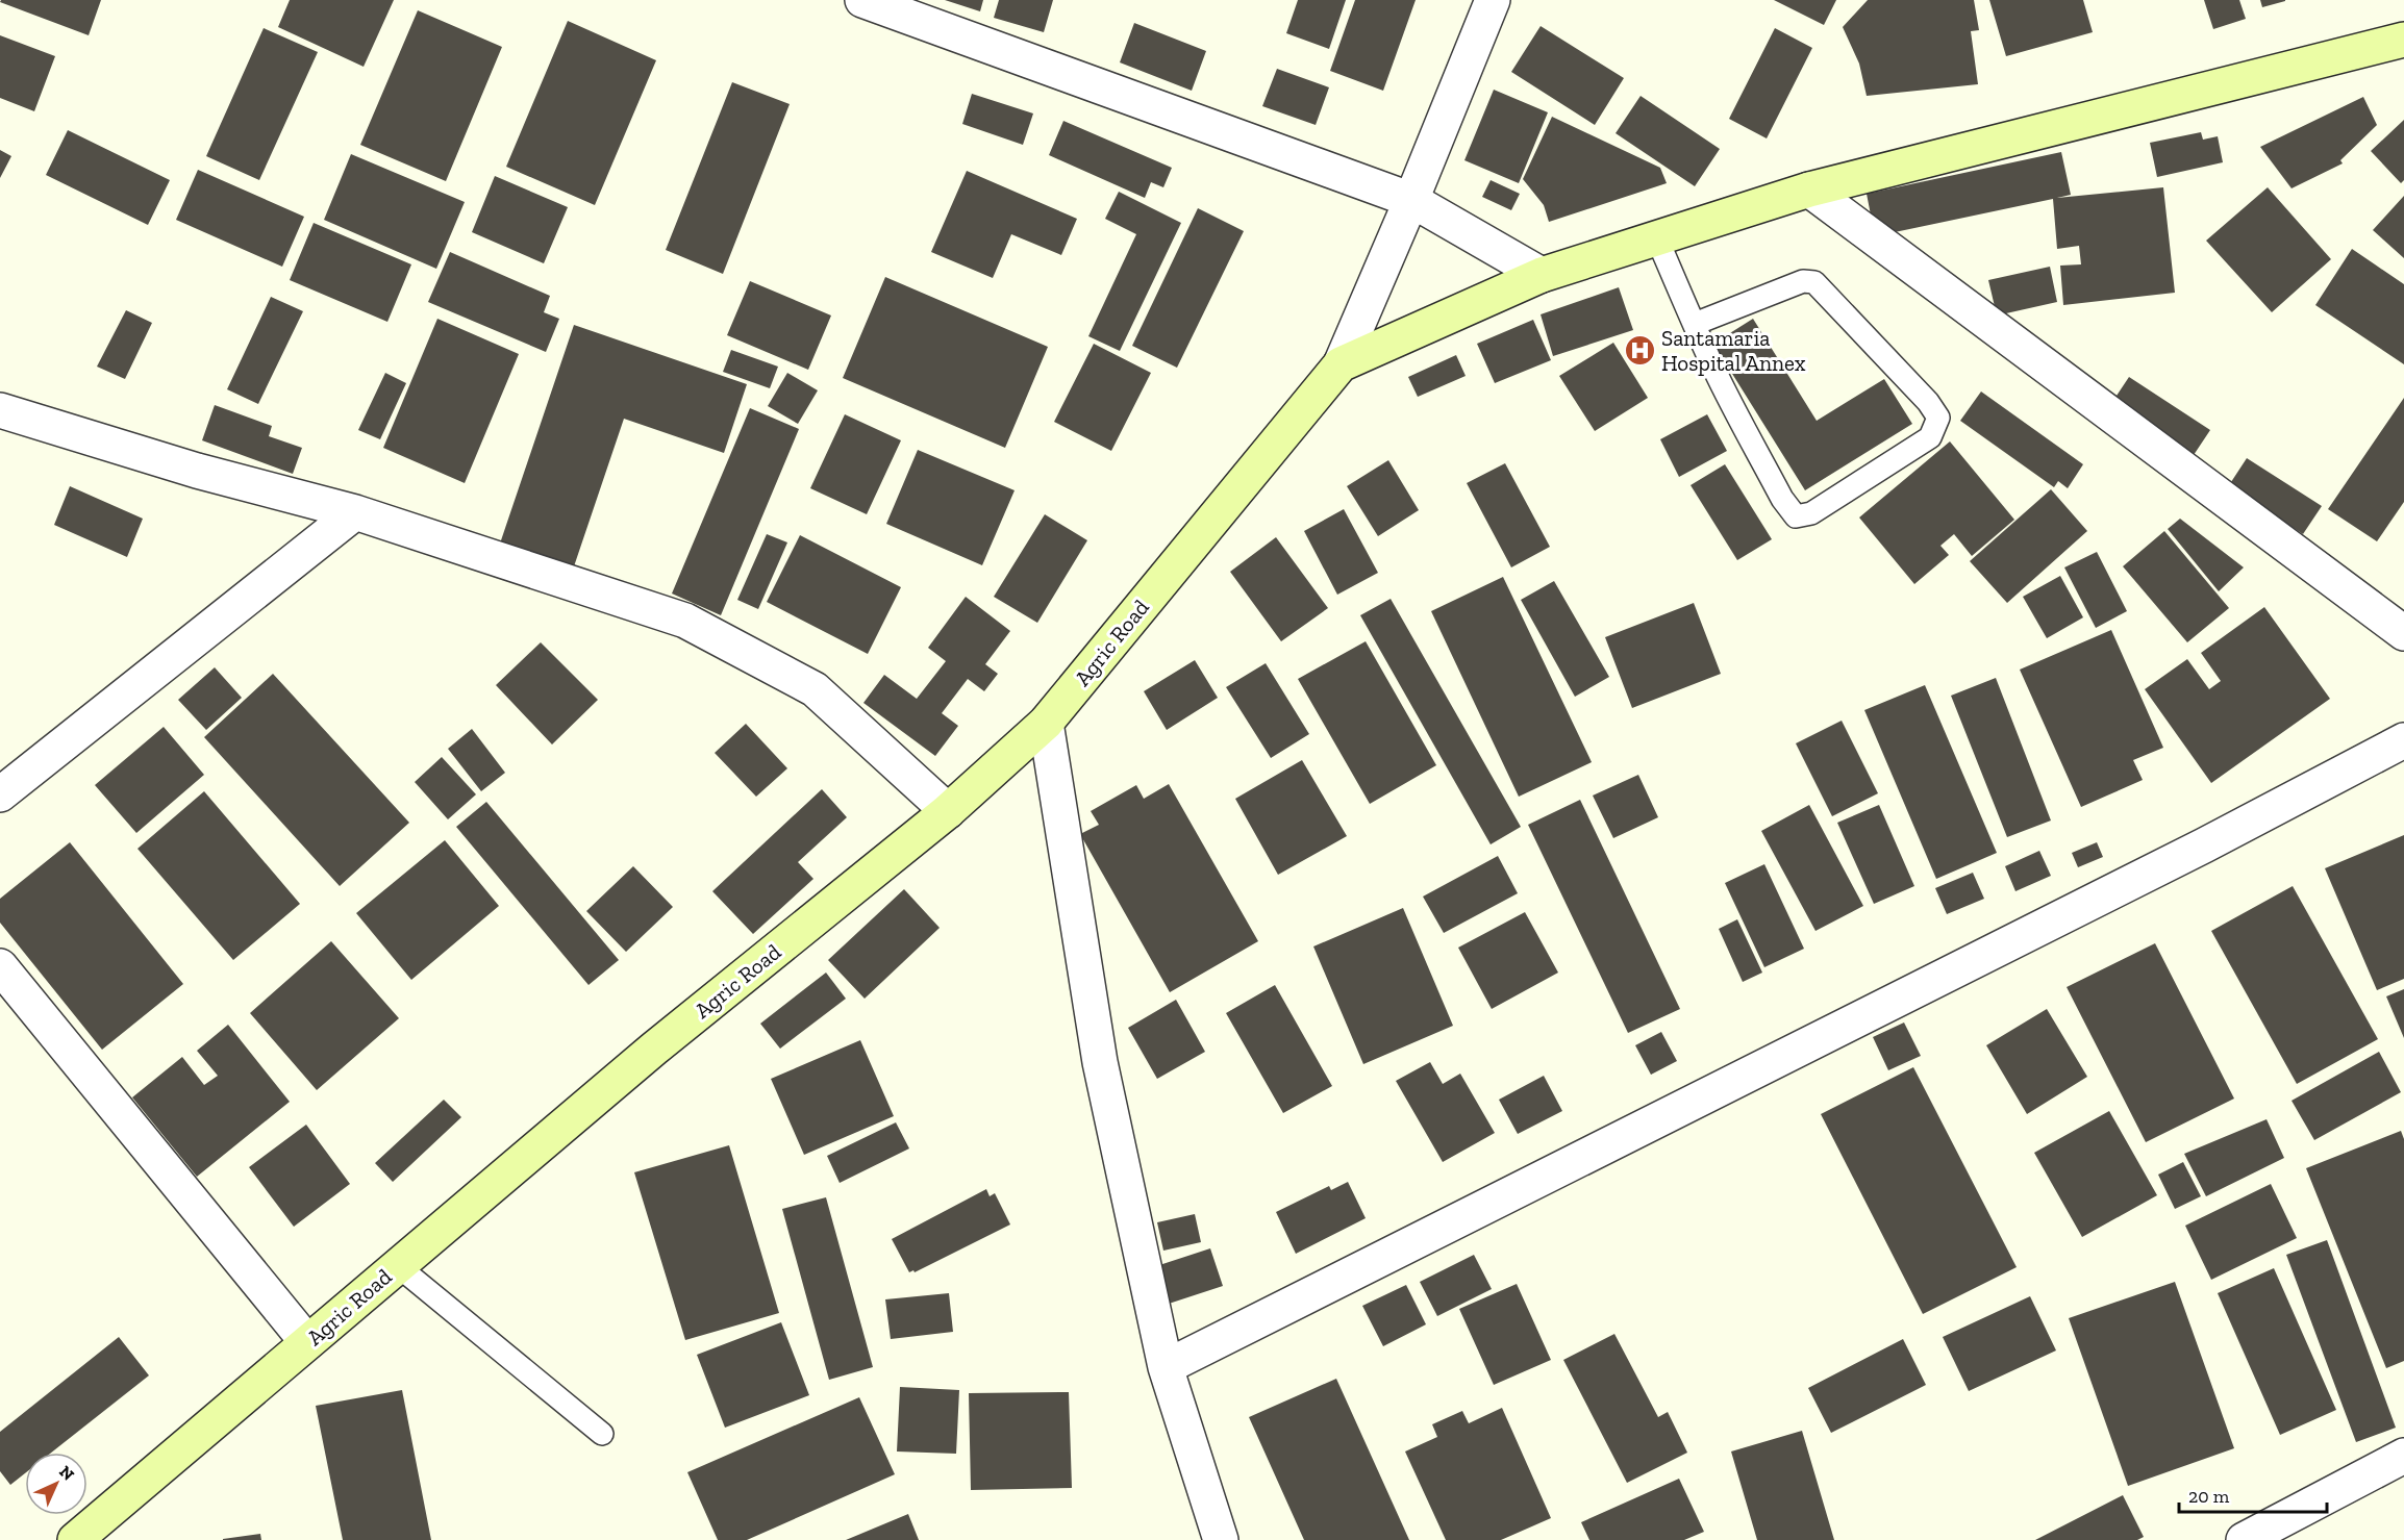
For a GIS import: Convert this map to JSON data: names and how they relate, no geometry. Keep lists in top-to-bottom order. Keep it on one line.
{"streets":{"street":["Agric Road"]},"places":{"hospital":["Santamaria Hospital Annex"]},"scale_bar":"20 m","north":"top right"}
